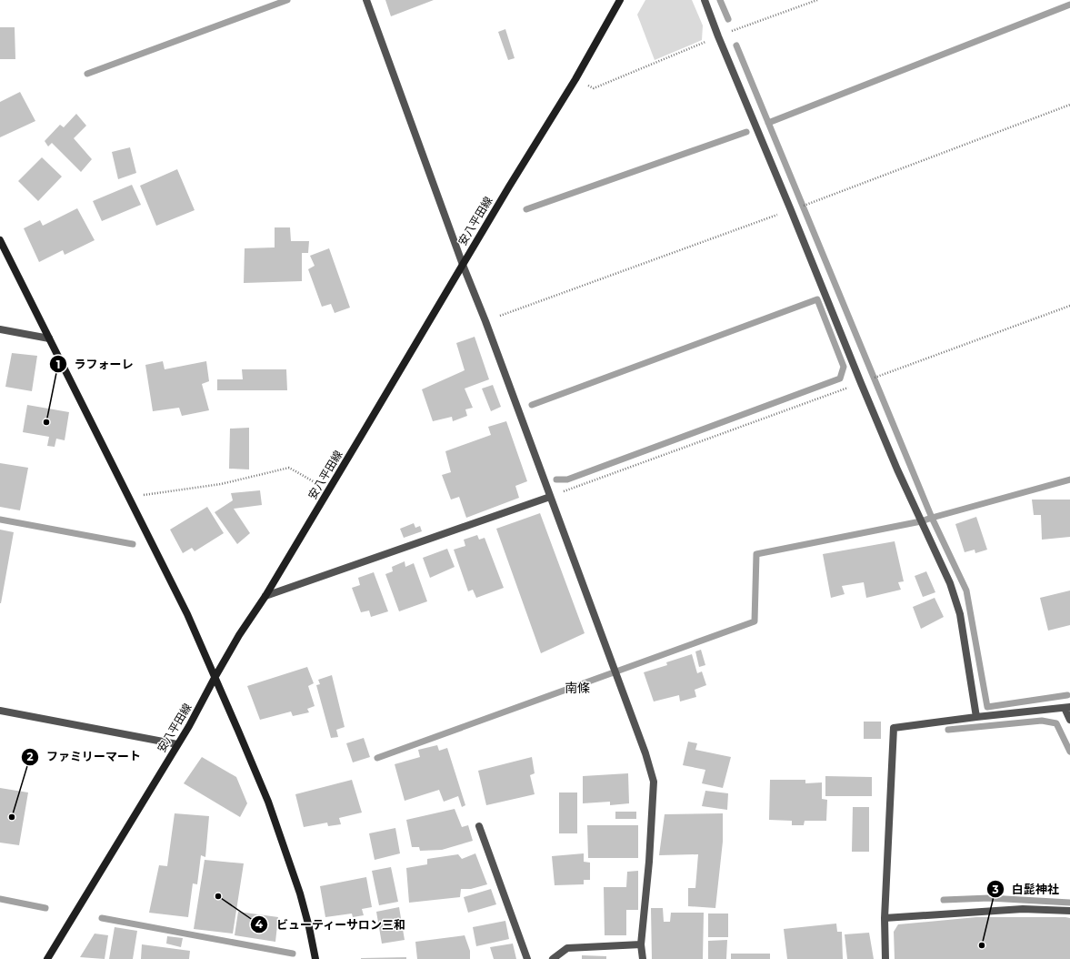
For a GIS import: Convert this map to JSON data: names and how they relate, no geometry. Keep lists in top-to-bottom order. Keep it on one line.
{"streets":{"main road":["安八平田線"]},"districts":["南條"],"places":["ラフォーレ","ファミリーマート","ビューティーサロン三和","白髭神社"]}
